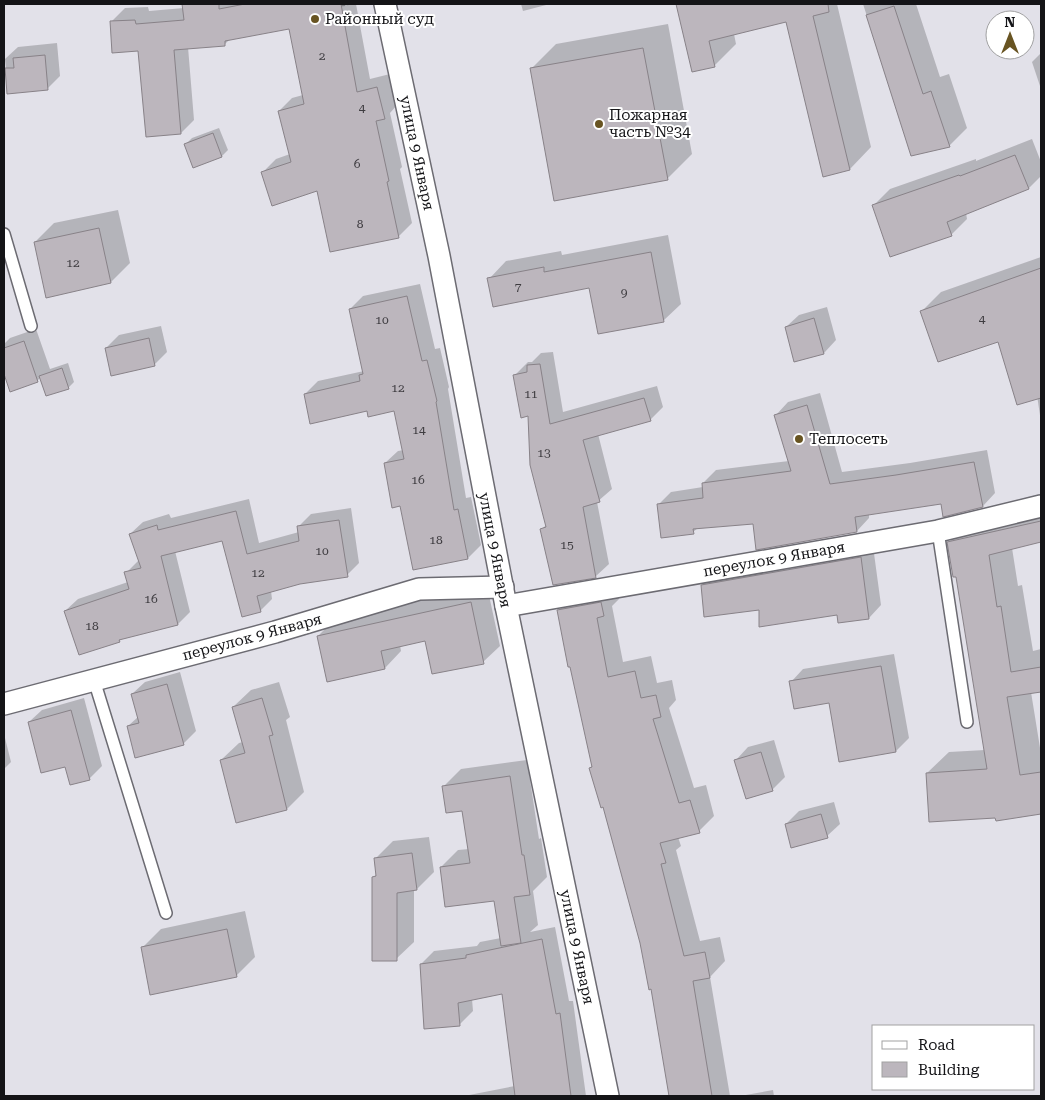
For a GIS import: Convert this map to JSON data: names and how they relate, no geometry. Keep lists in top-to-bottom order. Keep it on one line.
{"streets":{"street":["улица 9 Января","переулок 9 Января"]},"crossings":[["улица 9 Января","переулок 9 Января"]],"places":["Районный суд","Пожарная часть №34","Теплосеть"],"house_numbers":["2","4","6","8","12","7","9","4","10","12","11","14","13","16","18","15","10","12","16","18"],"legend":["Road","Building"],"north":"top"}
